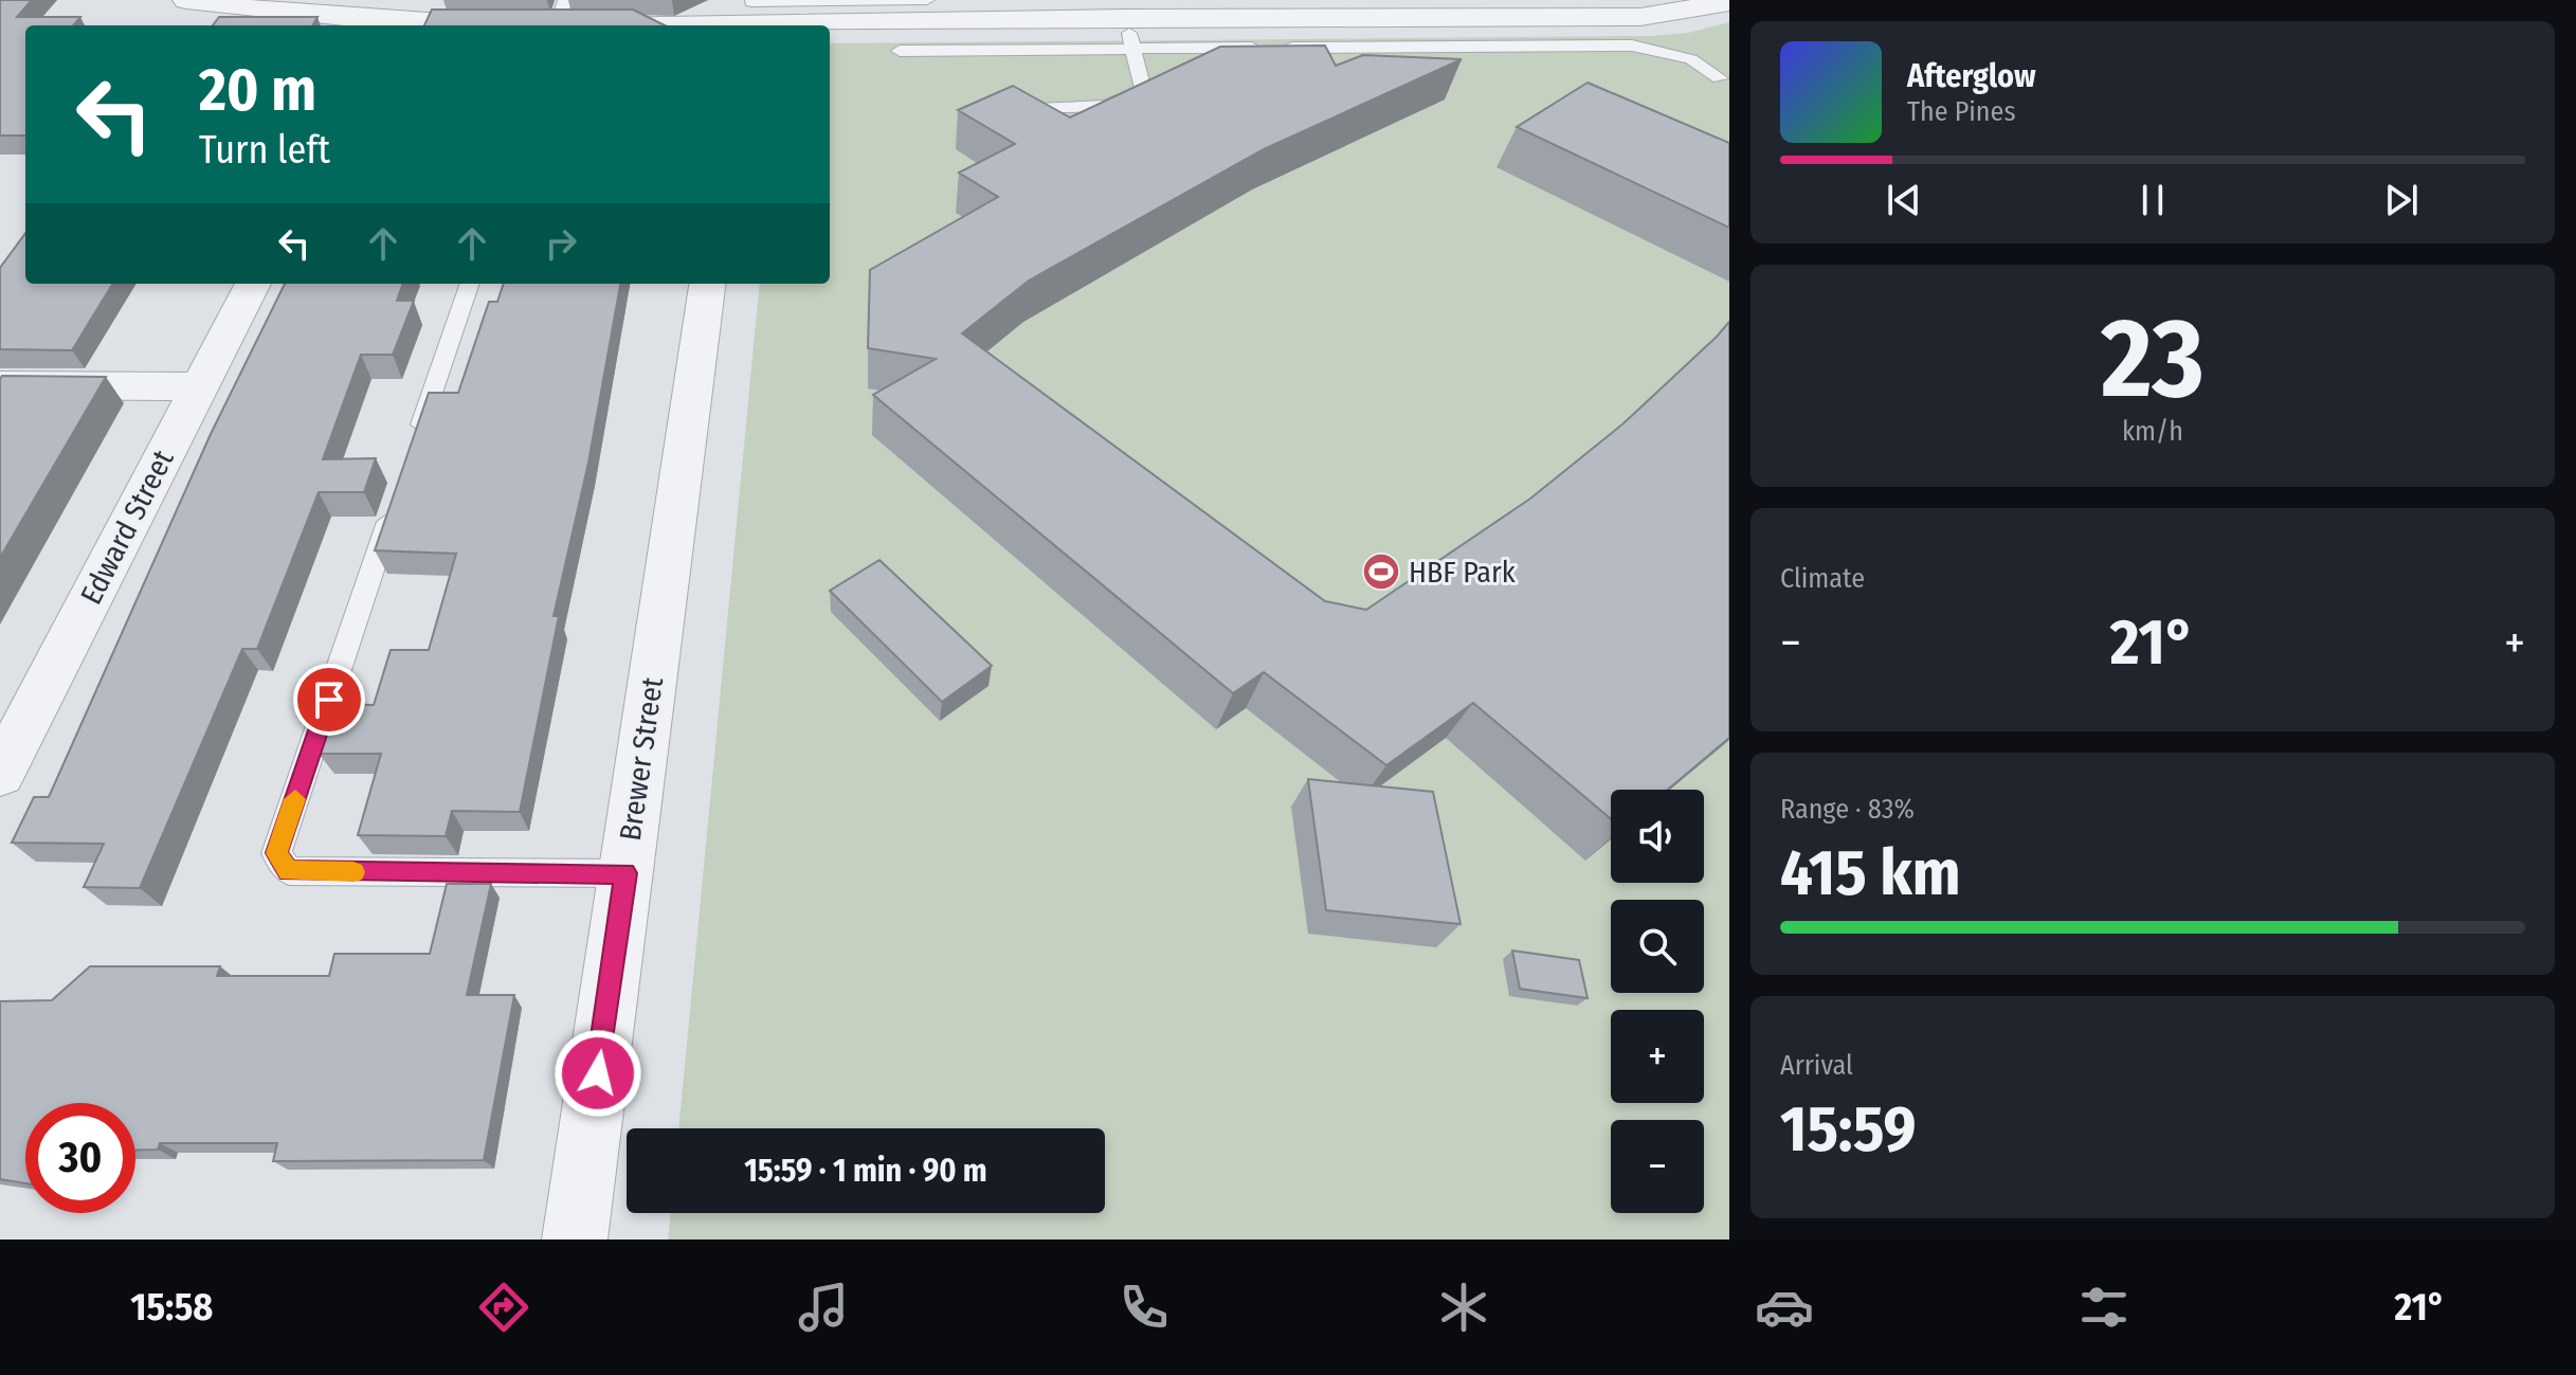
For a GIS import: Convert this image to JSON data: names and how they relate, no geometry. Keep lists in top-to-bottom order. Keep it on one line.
{"streets":{"street":["Edward Street","Brewer Street"]},"places":{"sports":["HBF Park"]},"page":{"turn":["20 m","Turn left"],"song":["Afterglow","The Pines"],"tile":[["23","km/h"],"Climate",["Range · 83%","415 km"],["Arrival","15:59"]],"heat":["−","21°","+"],"map_buttons":["+","−"],"limit":"30","trip":"15:59 · 1 min · 90 m","tabs":["15:58","21°"]}}
